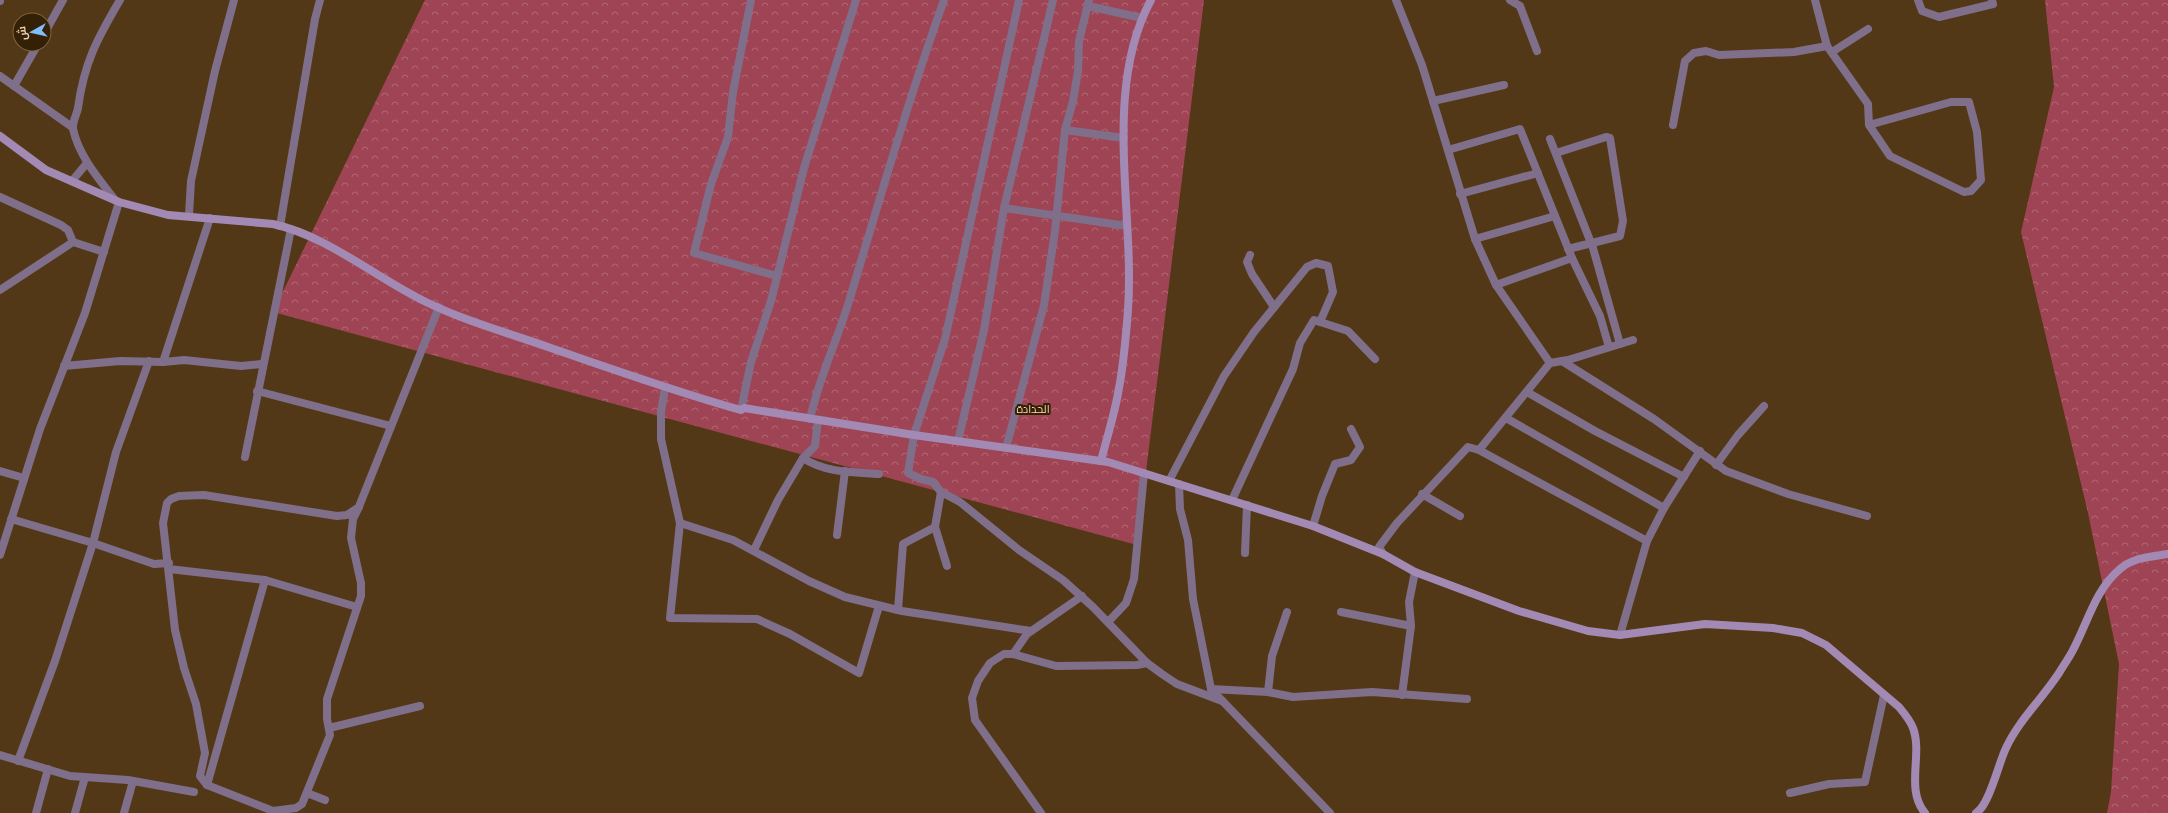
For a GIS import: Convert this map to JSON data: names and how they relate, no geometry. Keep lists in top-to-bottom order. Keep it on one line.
{"districts":["الحدادة"],"north":"left"}
